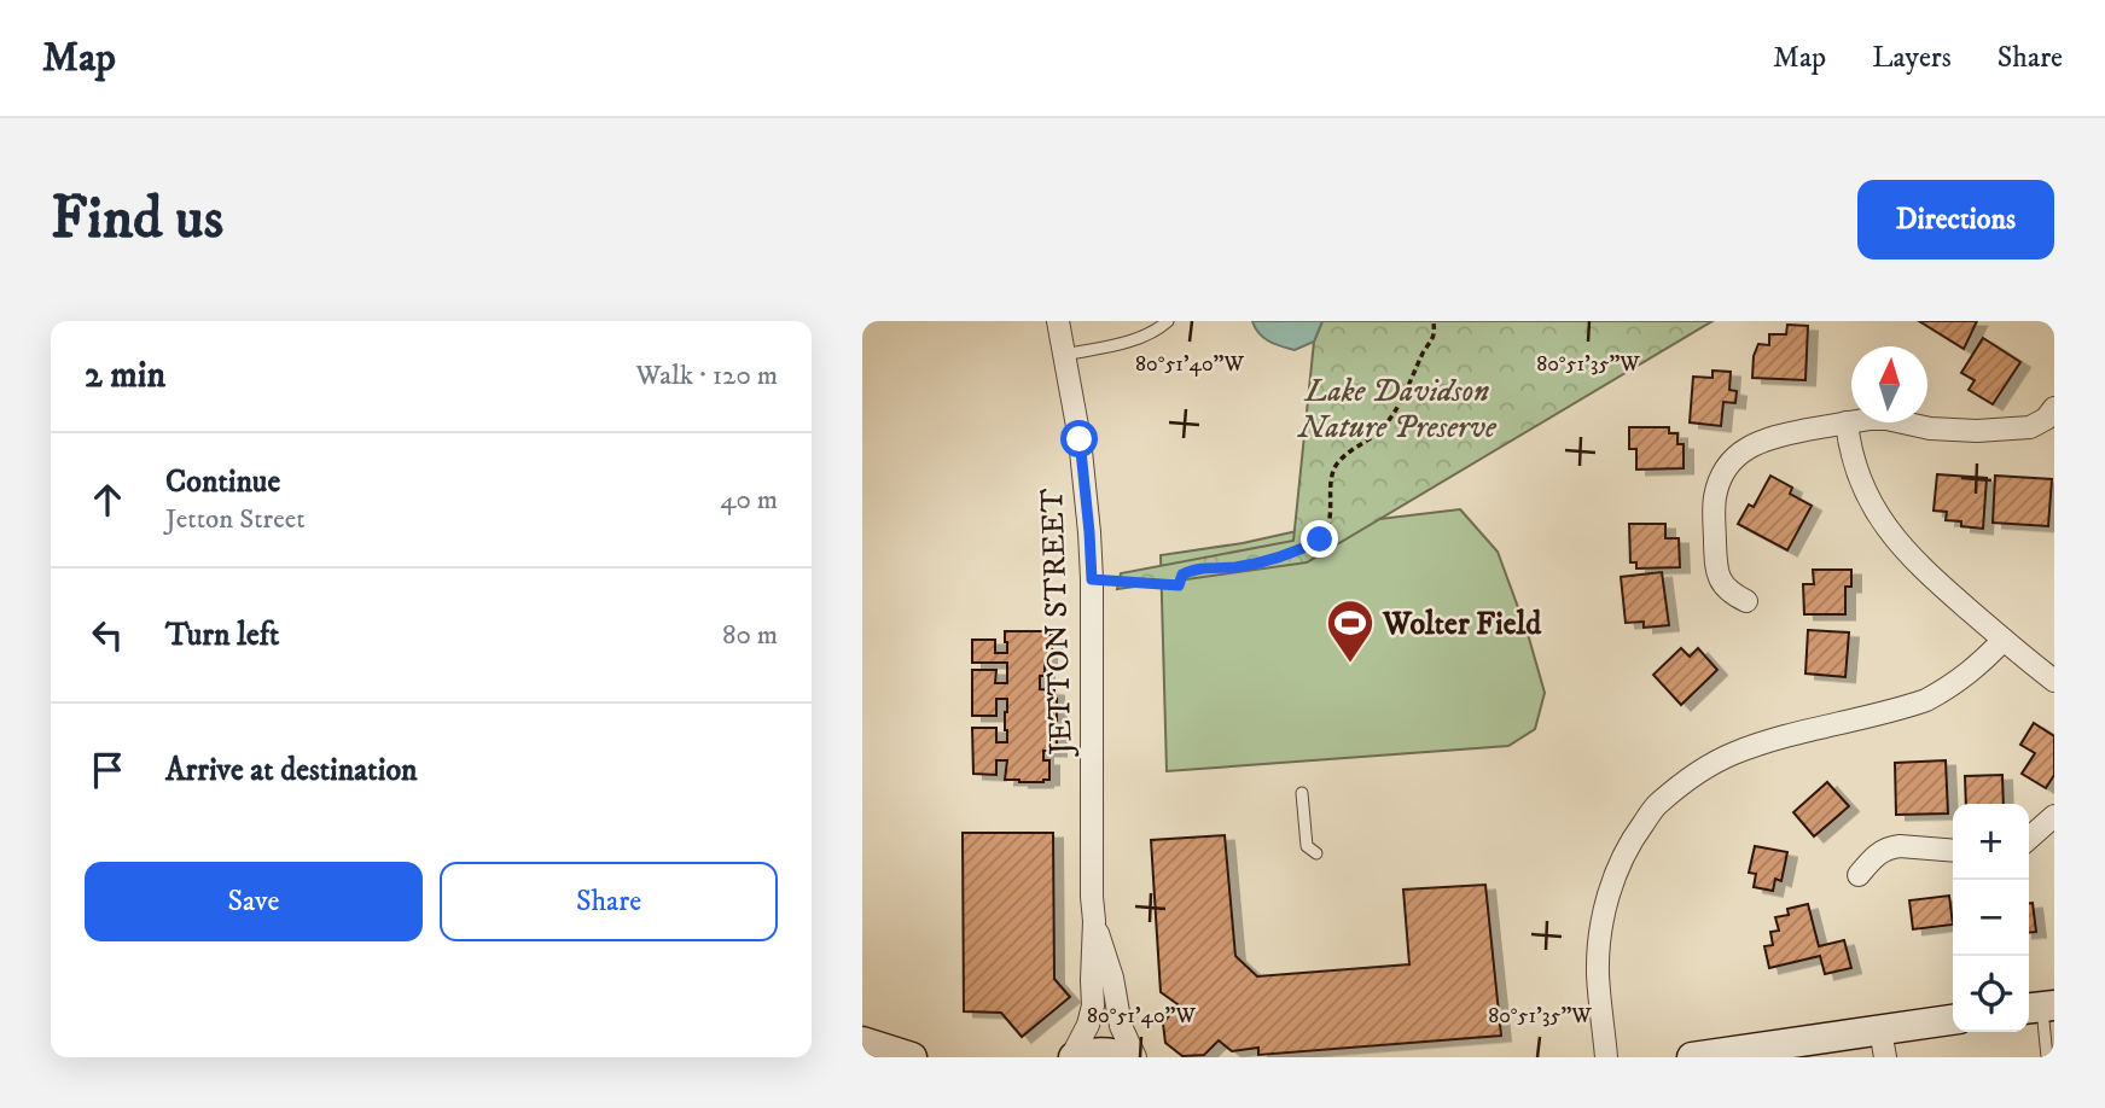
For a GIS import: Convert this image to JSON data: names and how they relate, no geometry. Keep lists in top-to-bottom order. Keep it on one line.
{"streets":{"street":["JETTON STREET"]},"parks":["Lake Davidson Nature Preserve"],"places":{"sports":["Wolter Field"]},"north":"top","page":{"header":"Map","nav":["Map","Layers","Share"],"buttons":["Directions",["Save","Share"]],"title":"Find us","heading":["2 min","Walk · 120 m"],"list":[["Continue","Jetton Street","40 m"],["Turn left","80 m"],"Arrive at destination"],"map_buttons":["+","−"]},"coordinates":["80°51'40\"W","80°51'35\"W"]}
